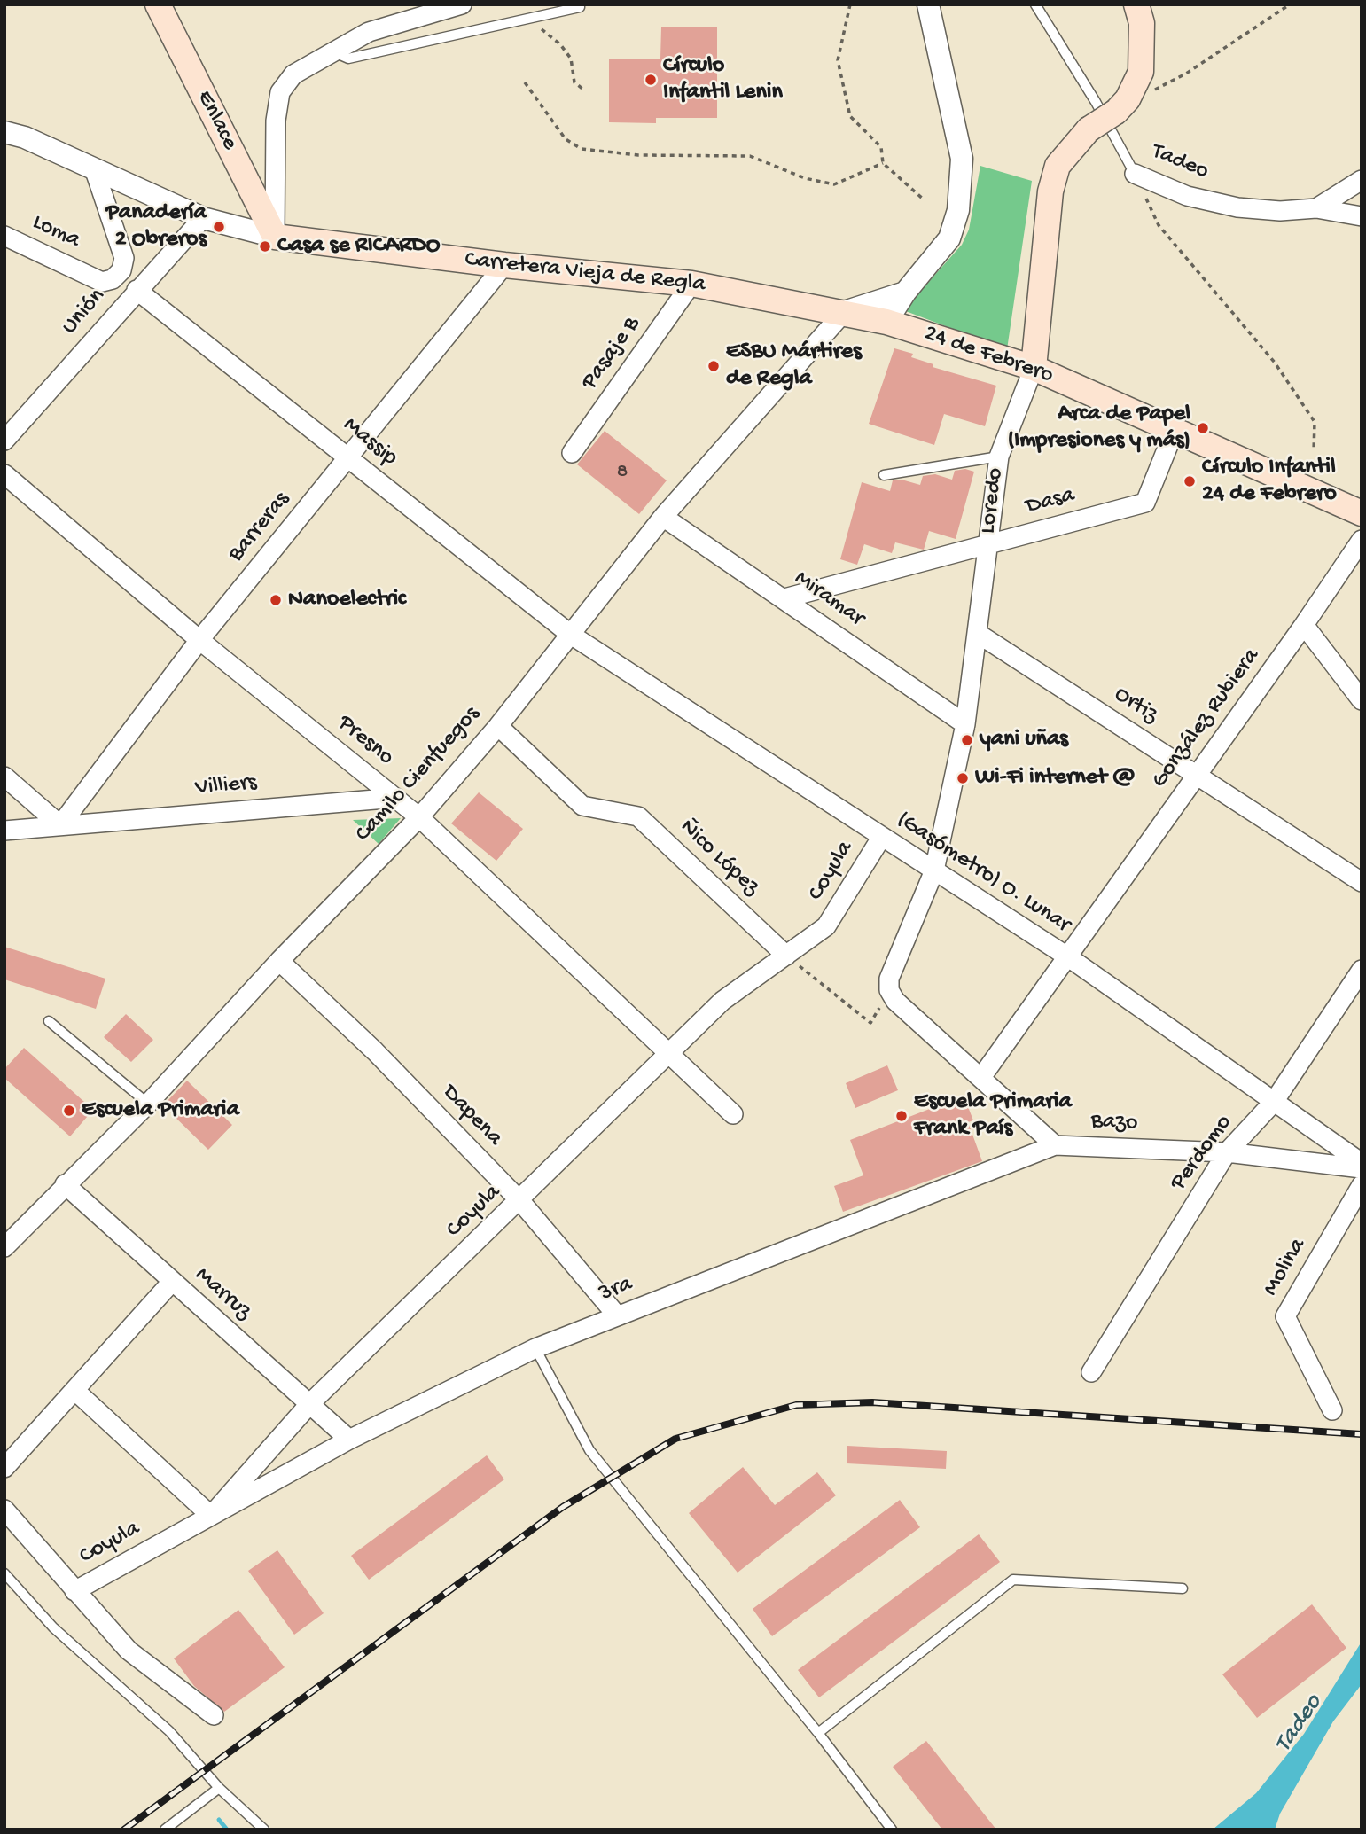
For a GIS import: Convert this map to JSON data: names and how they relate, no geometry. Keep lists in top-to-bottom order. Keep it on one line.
{"streets":{"main road":["Enlace","Carretera Vieja de Regla","24 de Febrero","Loredo"],"street":["Tadeo","Loma","Unión","Pasaje B","Massip","Dasa","Barreras","Miramar","Ortiz","González Rubiera","Presno","Camilo Cienfuegos","Villiers","Ñico López","Coyula","(Gasómetro) O. Lunar","Dapena","Bazo","Perdomo","Molina","3ra","Marruz"]},"crossings":[["Enlace","Carretera Vieja de Regla"],["Loma","Carretera Vieja de Regla"],["Carretera Vieja de Regla","Unión"],["Carretera Vieja de Regla","Pasaje B"],["Carretera Vieja de Regla","24 de Febrero"],["Carretera Vieja de Regla","Barreras"],["Carretera Vieja de Regla","Camilo Cienfuegos"],["Unión","Massip"],["24 de Febrero","Loredo"],["24 de Febrero","Dasa"],["Massip","Barreras"],["Massip","Camilo Cienfuegos"],["Massip","(Gasómetro) O. Lunar"],["Loredo","Dasa"],["Loredo","Miramar"],["Loredo","Ortiz"],["Loredo","(Gasómetro) O. Lunar"],["Dasa","Miramar"],["Barreras","Presno"],["Barreras","Villiers"],["Miramar","Camilo Cienfuegos"],["Ortiz","González Rubiera"],["González Rubiera","(Gasómetro) O. Lunar"],["Presno","Camilo Cienfuegos"],["Presno","Villiers"],["Presno","Coyula"],["Camilo Cienfuegos","Ñico López"],["Camilo Cienfuegos","(Gasómetro) O. Lunar"],["Camilo Cienfuegos","Dapena"],["Camilo Cienfuegos","Marruz"],["Ñico López","Coyula"],["Coyula","(Gasómetro) O. Lunar"],["Coyula","Dapena"],["Coyula","3ra"],["Coyula","Marruz"],["(Gasómetro) O. Lunar","Perdomo"],["Dapena","3ra"],["Bazo","Perdomo"],["Bazo","3ra"],["3ra","Marruz"]],"water":["Tadeo"],"places":["Círculo Infantil Lenin","Panadería 2 Obreros","Casa se RICARDO","ESBU Mártires de Regla","Arca de Papel (Impresiones y más)","Círculo Infantil 24 de Febrero","Nanoelectric","yani uñas","Wi-Fi internet @","Escuela Primaria","Escuela Primaria Frank País"],"house_numbers":["8"]}
